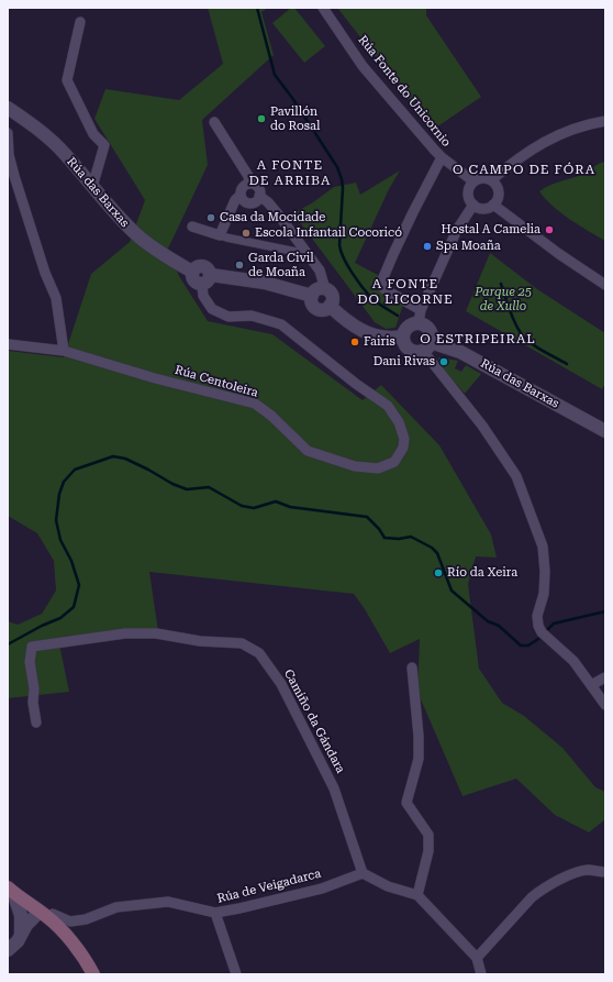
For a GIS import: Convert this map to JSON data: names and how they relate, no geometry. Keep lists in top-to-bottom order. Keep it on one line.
{"streets":{"street":["Rúa Fonte do Unicornio","Rúa das Barxas","Rúa Centoleira","Camiño da Gándara","Rúa de Veigadarca"]},"crossings":[["Rúa das Barxas","Rúa Centoleira"],["Camiño da Gándara","Rúa de Veigadarca"]],"districts":["A FONTE DE ARRIBA","O CAMPO DE FÓRA","A FONTE DO LICORNE","O ESTRIPEIRAL"],"parks":["Parque 25 de Xullo"],"places":["Pavillón do Rosal","Casa da Mocidade","Hostal A Camelia","Escola Infantail Cocoricó","Spa Moaña","Garda Civil de Moaña","Fairis","Dani Rivas","Río da Xeira"]}
